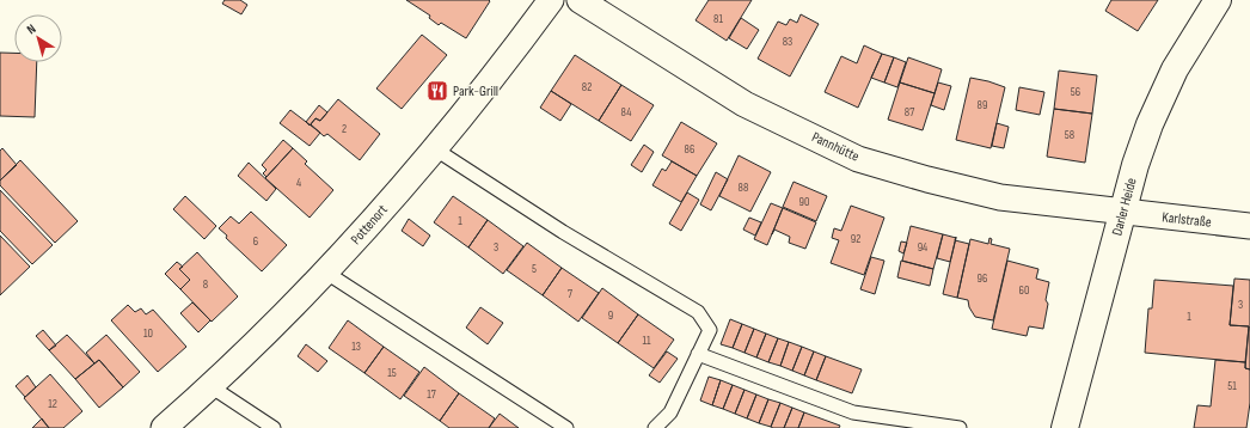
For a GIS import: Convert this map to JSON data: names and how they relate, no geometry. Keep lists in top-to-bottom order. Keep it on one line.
{"streets":{"street":["Pannhütte","Darler Heide","Karlstraße","Pottenort"]},"crossings":[["Pannhütte","Darler Heide"],["Pannhütte","Karlstraße"],["Darler Heide","Karlstraße"]],"places":{"restaurant":["Park-Grill"]},"house_numbers":["81","83","82","56","89","84","87","2","58","86","4","88","90","1","92","6","3","94","5","96","8","60","7","3","9","1","10","11","13","15","51","17","12"],"north":"top left"}
